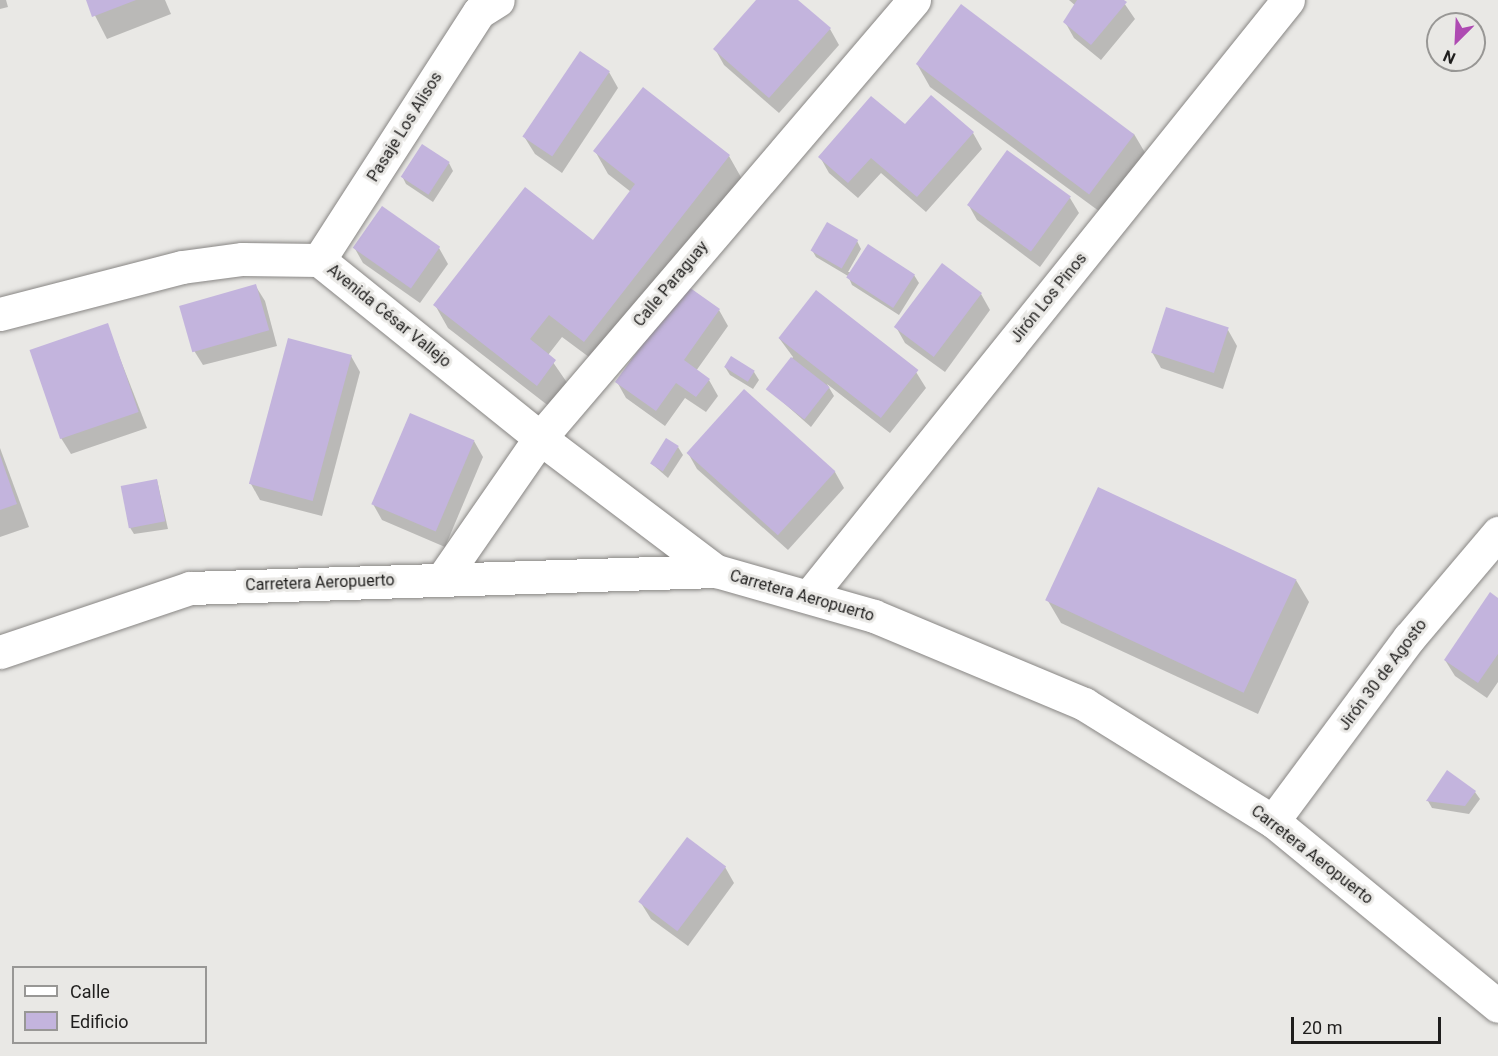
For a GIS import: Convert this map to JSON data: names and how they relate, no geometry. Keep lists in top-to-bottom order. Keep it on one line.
{"streets":{"street":["Pasaje Los Alisos","Calle Paraguay","Jirón Los Pinos","Avenida César Vallejo","Carretera Aeropuerto","Jirón 30 de Agosto"]},"crossings":[["Pasaje Los Alisos","Avenida César Vallejo"],["Calle Paraguay","Avenida César Vallejo"],["Calle Paraguay","Carretera Aeropuerto"],["Jirón Los Pinos","Carretera Aeropuerto"],["Avenida César Vallejo","Carretera Aeropuerto"],["Carretera Aeropuerto","Jirón 30 de Agosto"]],"legend":["Calle","Edificio"],"scale_bar":"20 m","north":"bottom left"}
